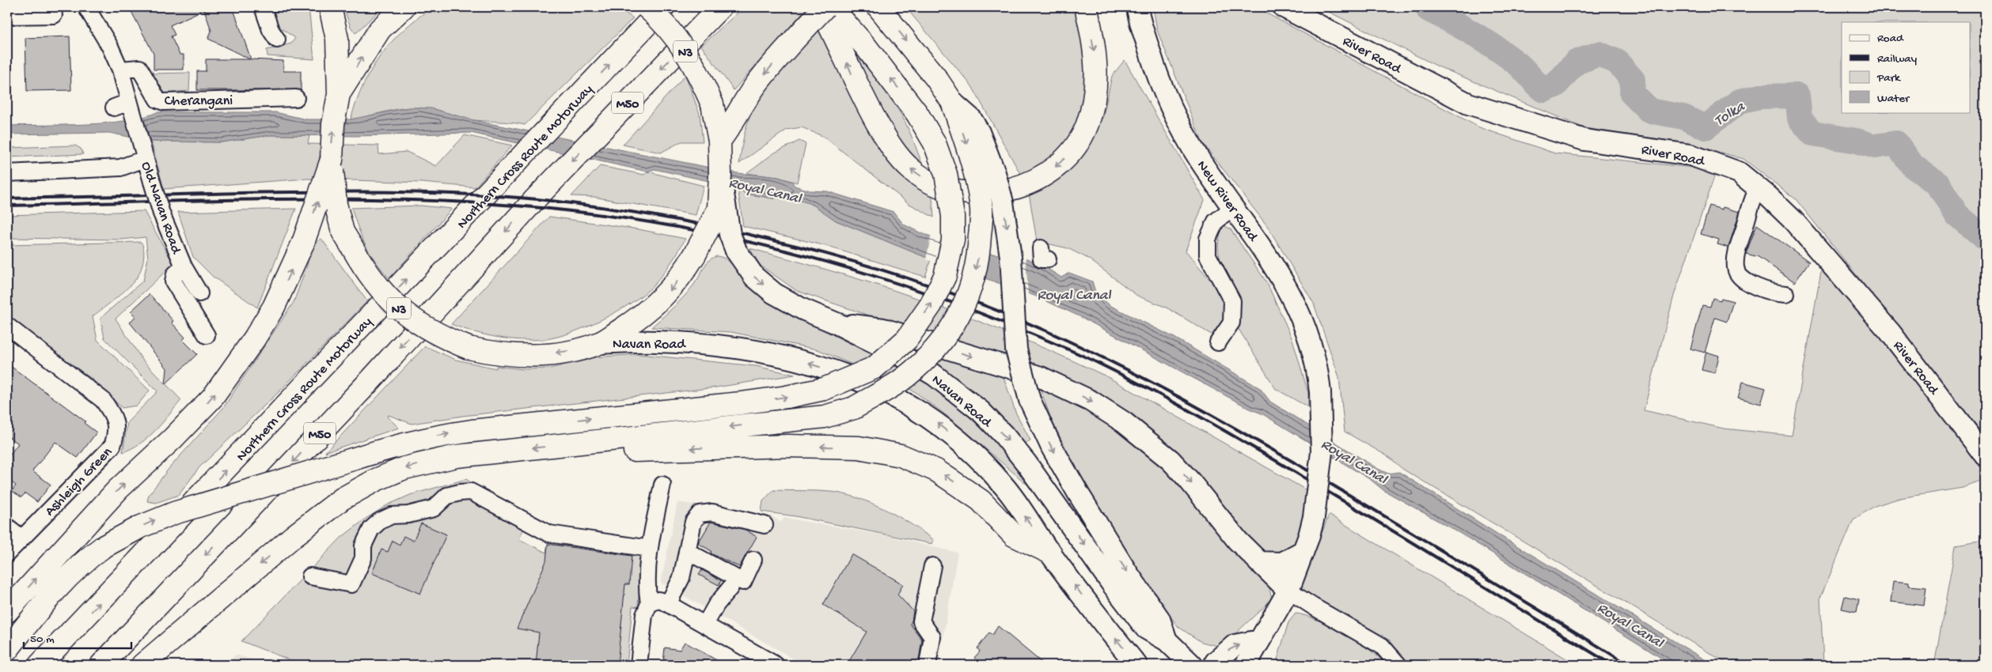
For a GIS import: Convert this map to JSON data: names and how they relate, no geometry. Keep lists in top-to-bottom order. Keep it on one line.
{"streets":{"highway":["N3","M50","Northern Cross Route Motorway"],"main road":["River Road","New River Road","Navan Road"],"street":["Cherangani","Old Navan Road","Ashleigh Green"]},"crossings":[["N3","Navan Road"]],"water":["Tolka","Royal Canal"],"legend":["Road","Railway","Park","Water"],"scale_bar":"50 m"}
